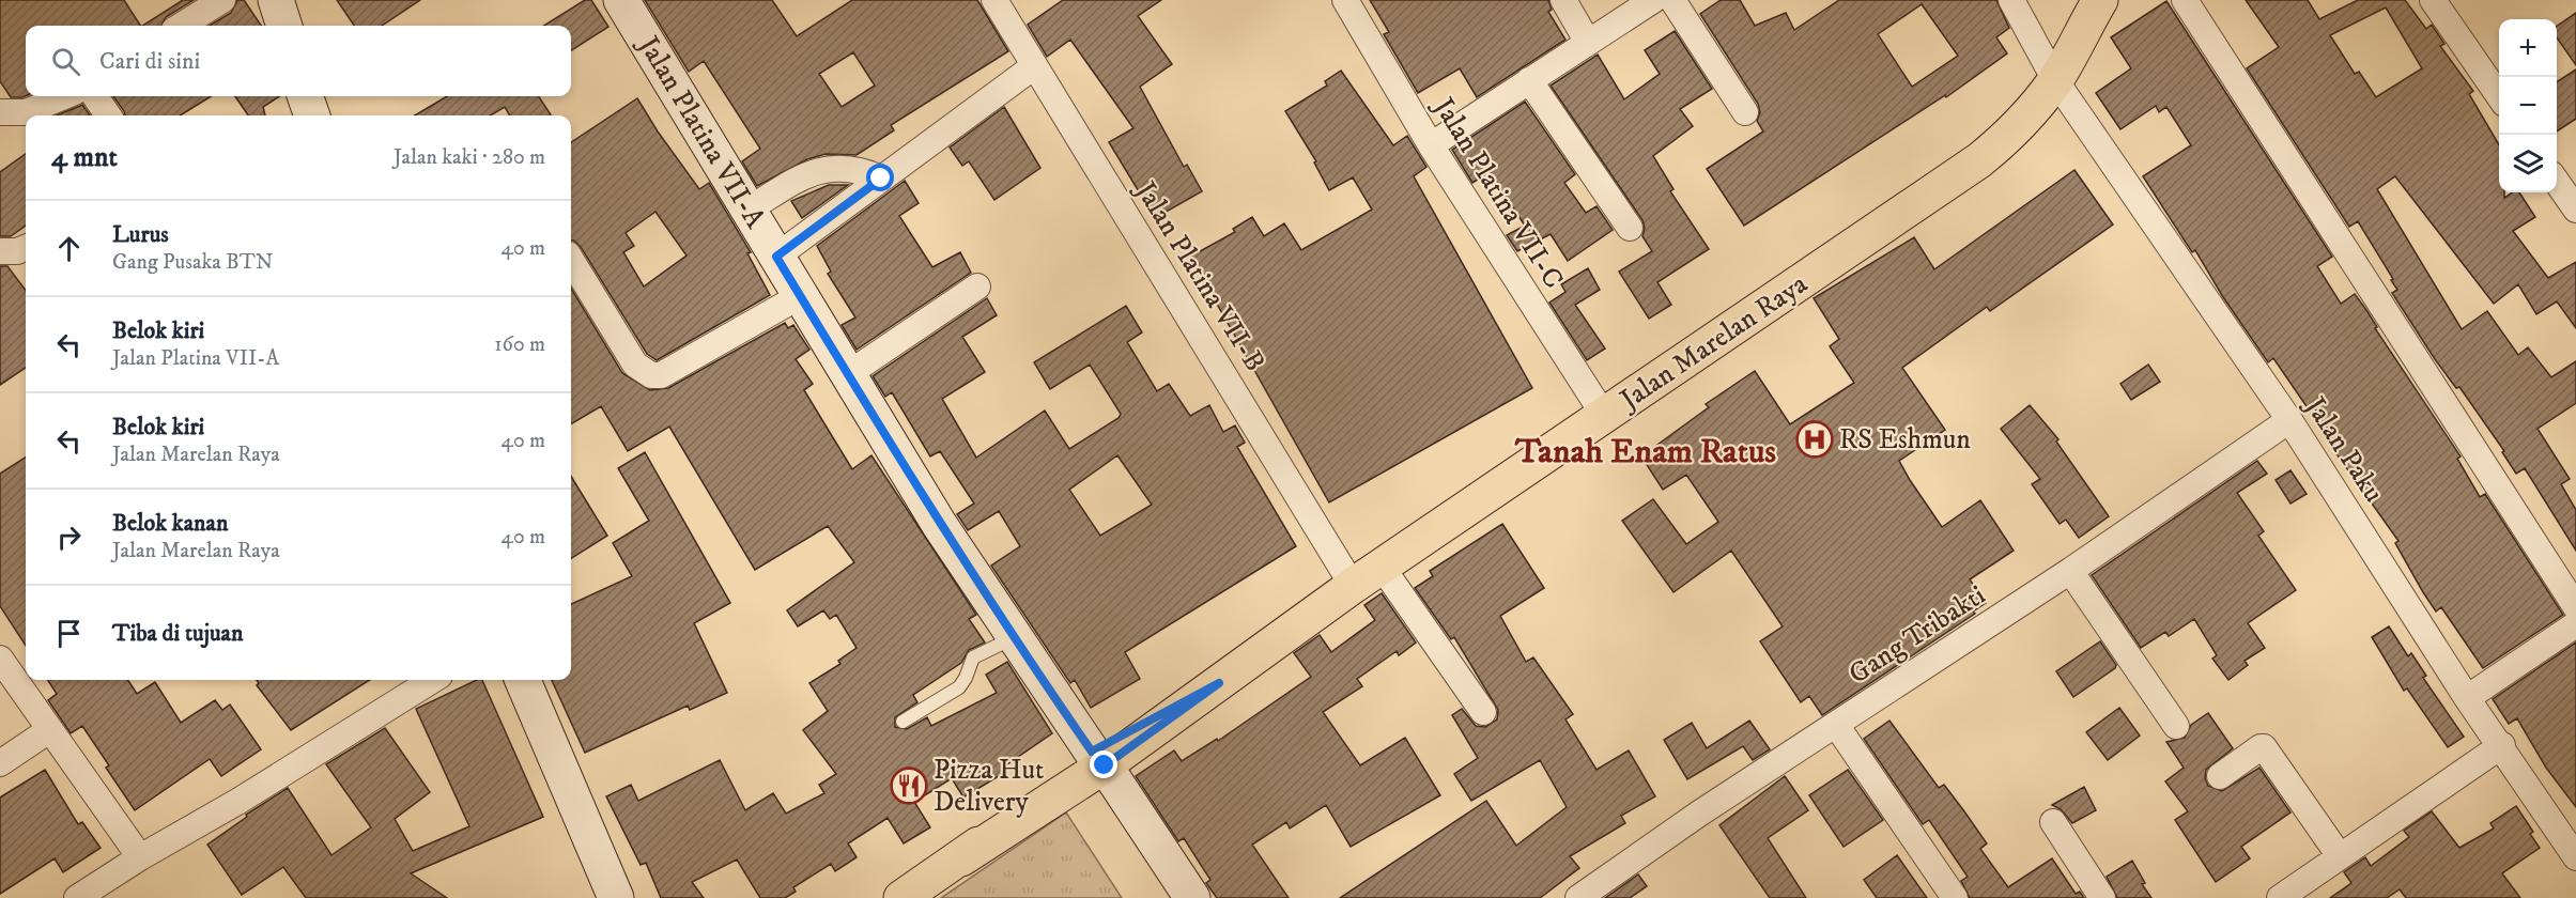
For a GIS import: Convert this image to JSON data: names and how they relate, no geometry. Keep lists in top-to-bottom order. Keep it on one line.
{"streets":{"main road":["Jalan Platina VII-A","Jalan Marelan Raya"],"street":["Jalan Platina VII-C","Jalan Platina VII-B","Jalan Paku","Gang Tribakti"]},"crossings":[["Jalan Platina VII-A","Jalan Marelan Raya"],["Jalan Platina VII-C","Jalan Marelan Raya"],["Jalan Platina VII-B","Jalan Marelan Raya"],["Jalan Marelan Raya","Jalan Paku"],["Jalan Paku","Gang Tribakti"]],"districts":["Tanah Enam Ratus"],"places":{"hospital":["RS Eshmun"],"restaurant":["Pizza Hut Delivery"]},"page":{"map_buttons":["+","−"],"search":"Cari di sini","heading":["4 mnt","Jalan kaki · 280 m"],"list":[["Lurus","Gang Pusaka BTN","40 m"],["Belok kiri","Jalan Platina VII-A","160 m"],["Belok kiri","Jalan Marelan Raya","40 m"],["Belok kanan","Jalan Marelan Raya","40 m"],"Tiba di tujuan"]}}
